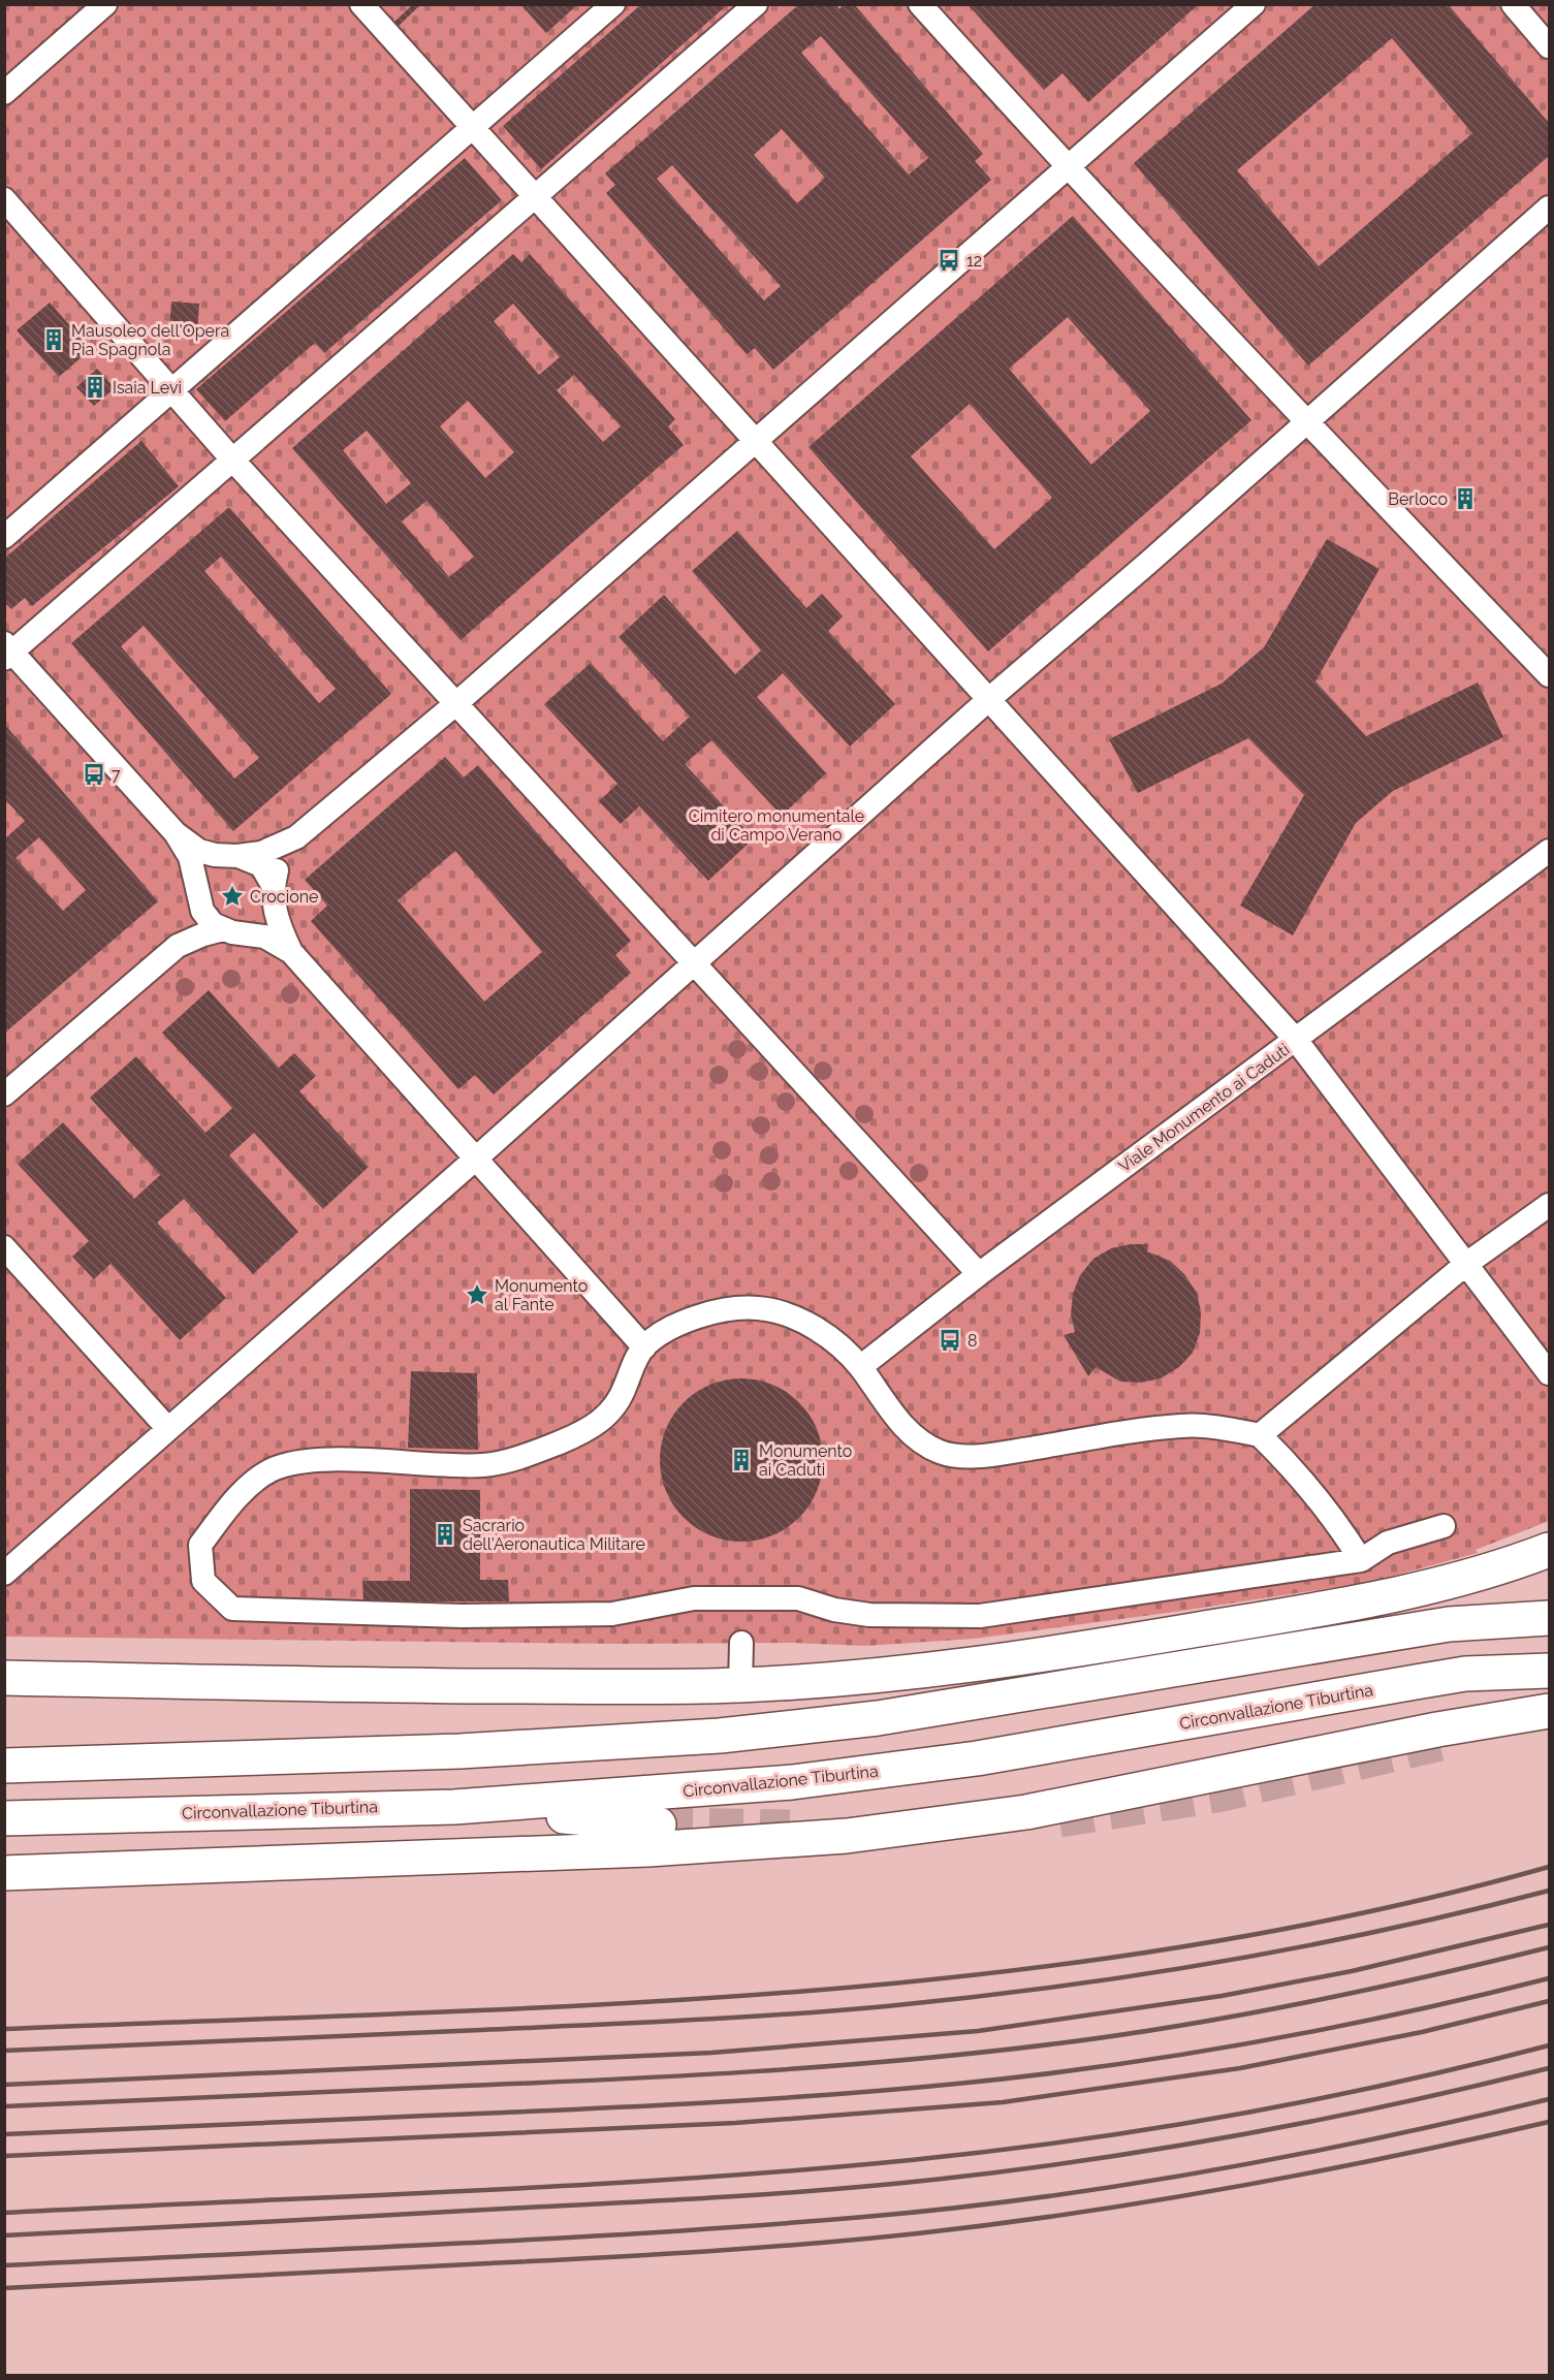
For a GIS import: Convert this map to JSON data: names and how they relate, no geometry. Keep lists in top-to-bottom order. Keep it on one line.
{"streets":{"highway":["Circonvallazione Tiburtina"],"lane":["Viale Monumento ai Caduti"]},"parks":["Cimitero monumentale di Campo Verano"],"places":{"bus stop":["12","7","8"],"building":["Mausoleo dell'Opera Pia Spagnola","Isaia Levi","Berloco","Monumento ai Caduti","Sacrario dell'Aeronautica Militare"],"place":["Crocione","Monumento al Fante"]}}
